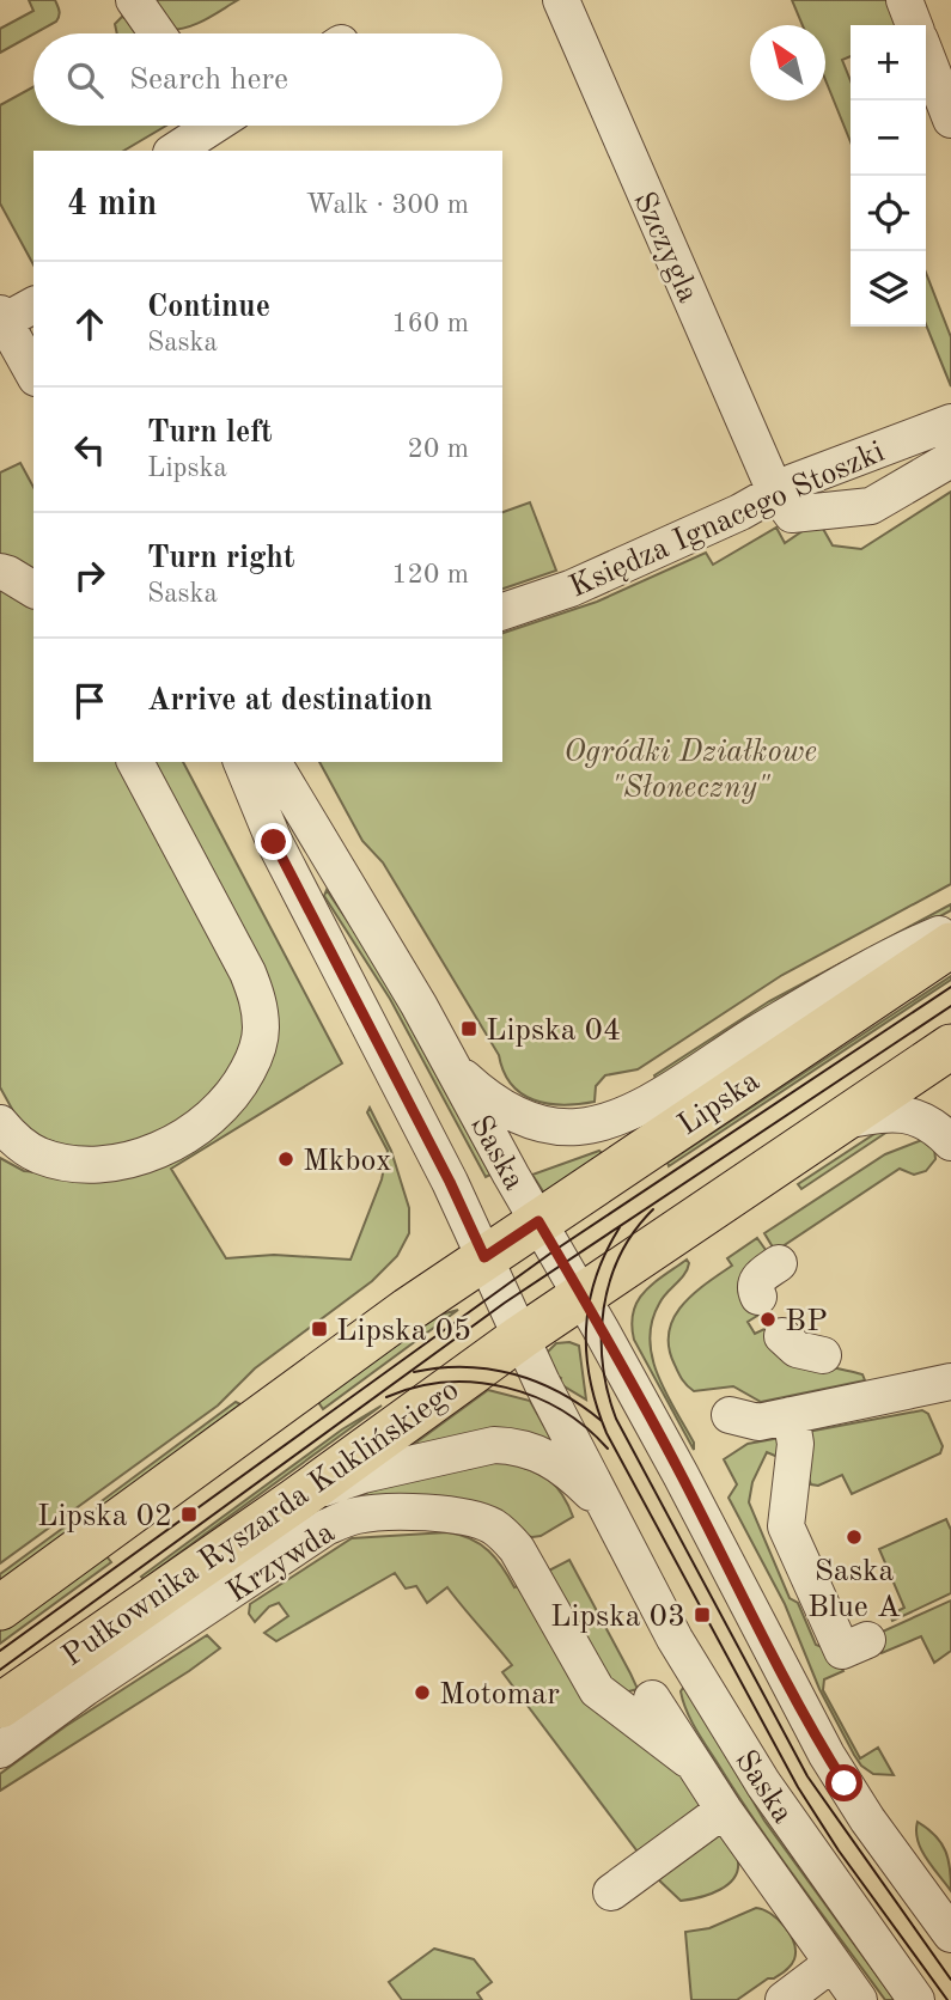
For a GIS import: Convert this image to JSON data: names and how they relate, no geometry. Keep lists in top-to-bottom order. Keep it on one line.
{"streets":{"main road":["Lipska","Pułkownika Ryszarda Kuklińskiego"],"street":["Szczygla","Księdza Ignacego Stoszki","Saska","Krzywda"]},"crossings":[["Szczygla","Księdza Ignacego Stoszki"],["Lipska","Saska"],["Saska","Pułkownika Ryszarda Kuklińskiego"]],"parks":["Ogródki Działkowe \"Słoneczny\""],"places":{"transit":["Lipska 04","Lipska 05","Lipska 02","Lipska 03"],"other":["Mkbox","BP","Saska Blue A","Motomar"]},"north":"top left","page":{"map_buttons":["+","−"],"search":"Search here","heading":["4 min","Walk · 300 m"],"list":[["Continue","Saska","160 m"],["Turn left","Lipska","20 m"],["Turn right","Saska","120 m"],"Arrive at destination"]}}
